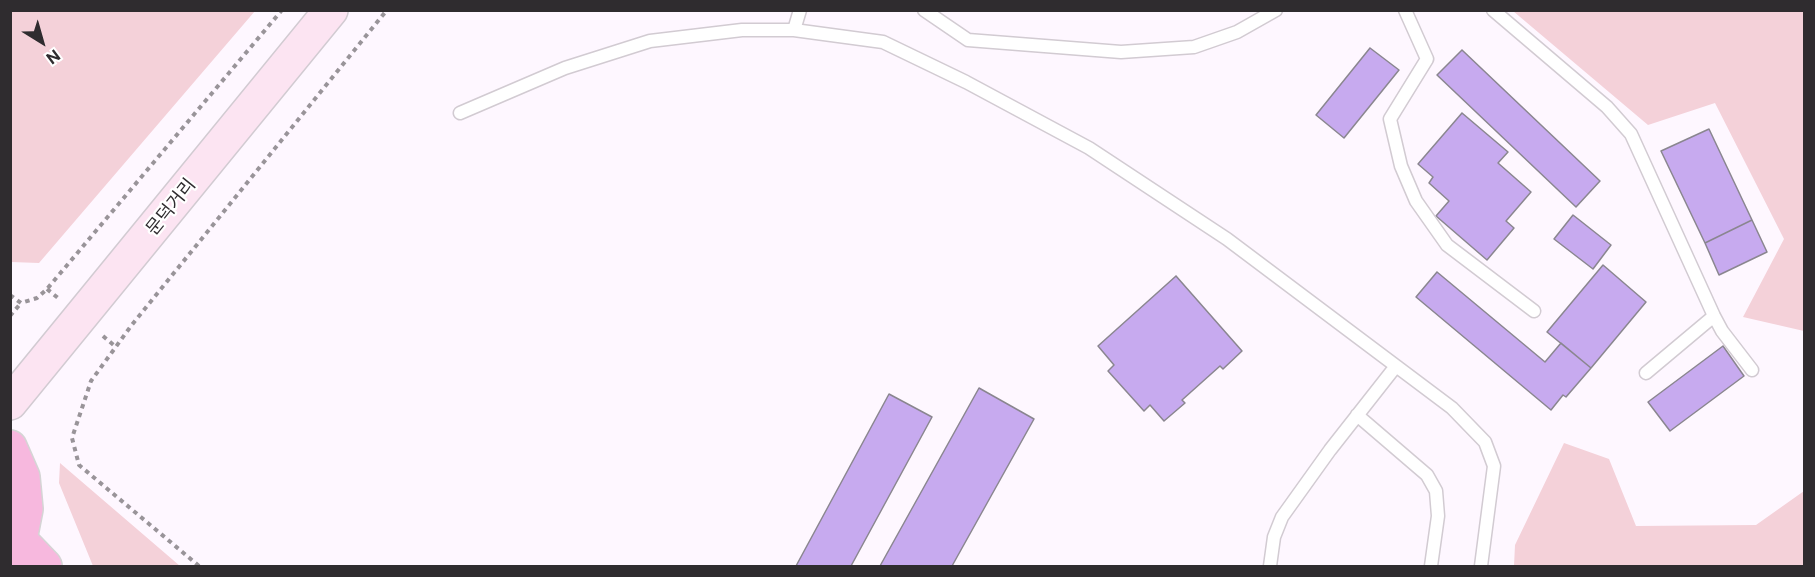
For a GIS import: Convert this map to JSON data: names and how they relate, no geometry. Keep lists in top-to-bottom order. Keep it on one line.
{"streets":{"main road":["문덕거리"]},"north":"bottom right"}
